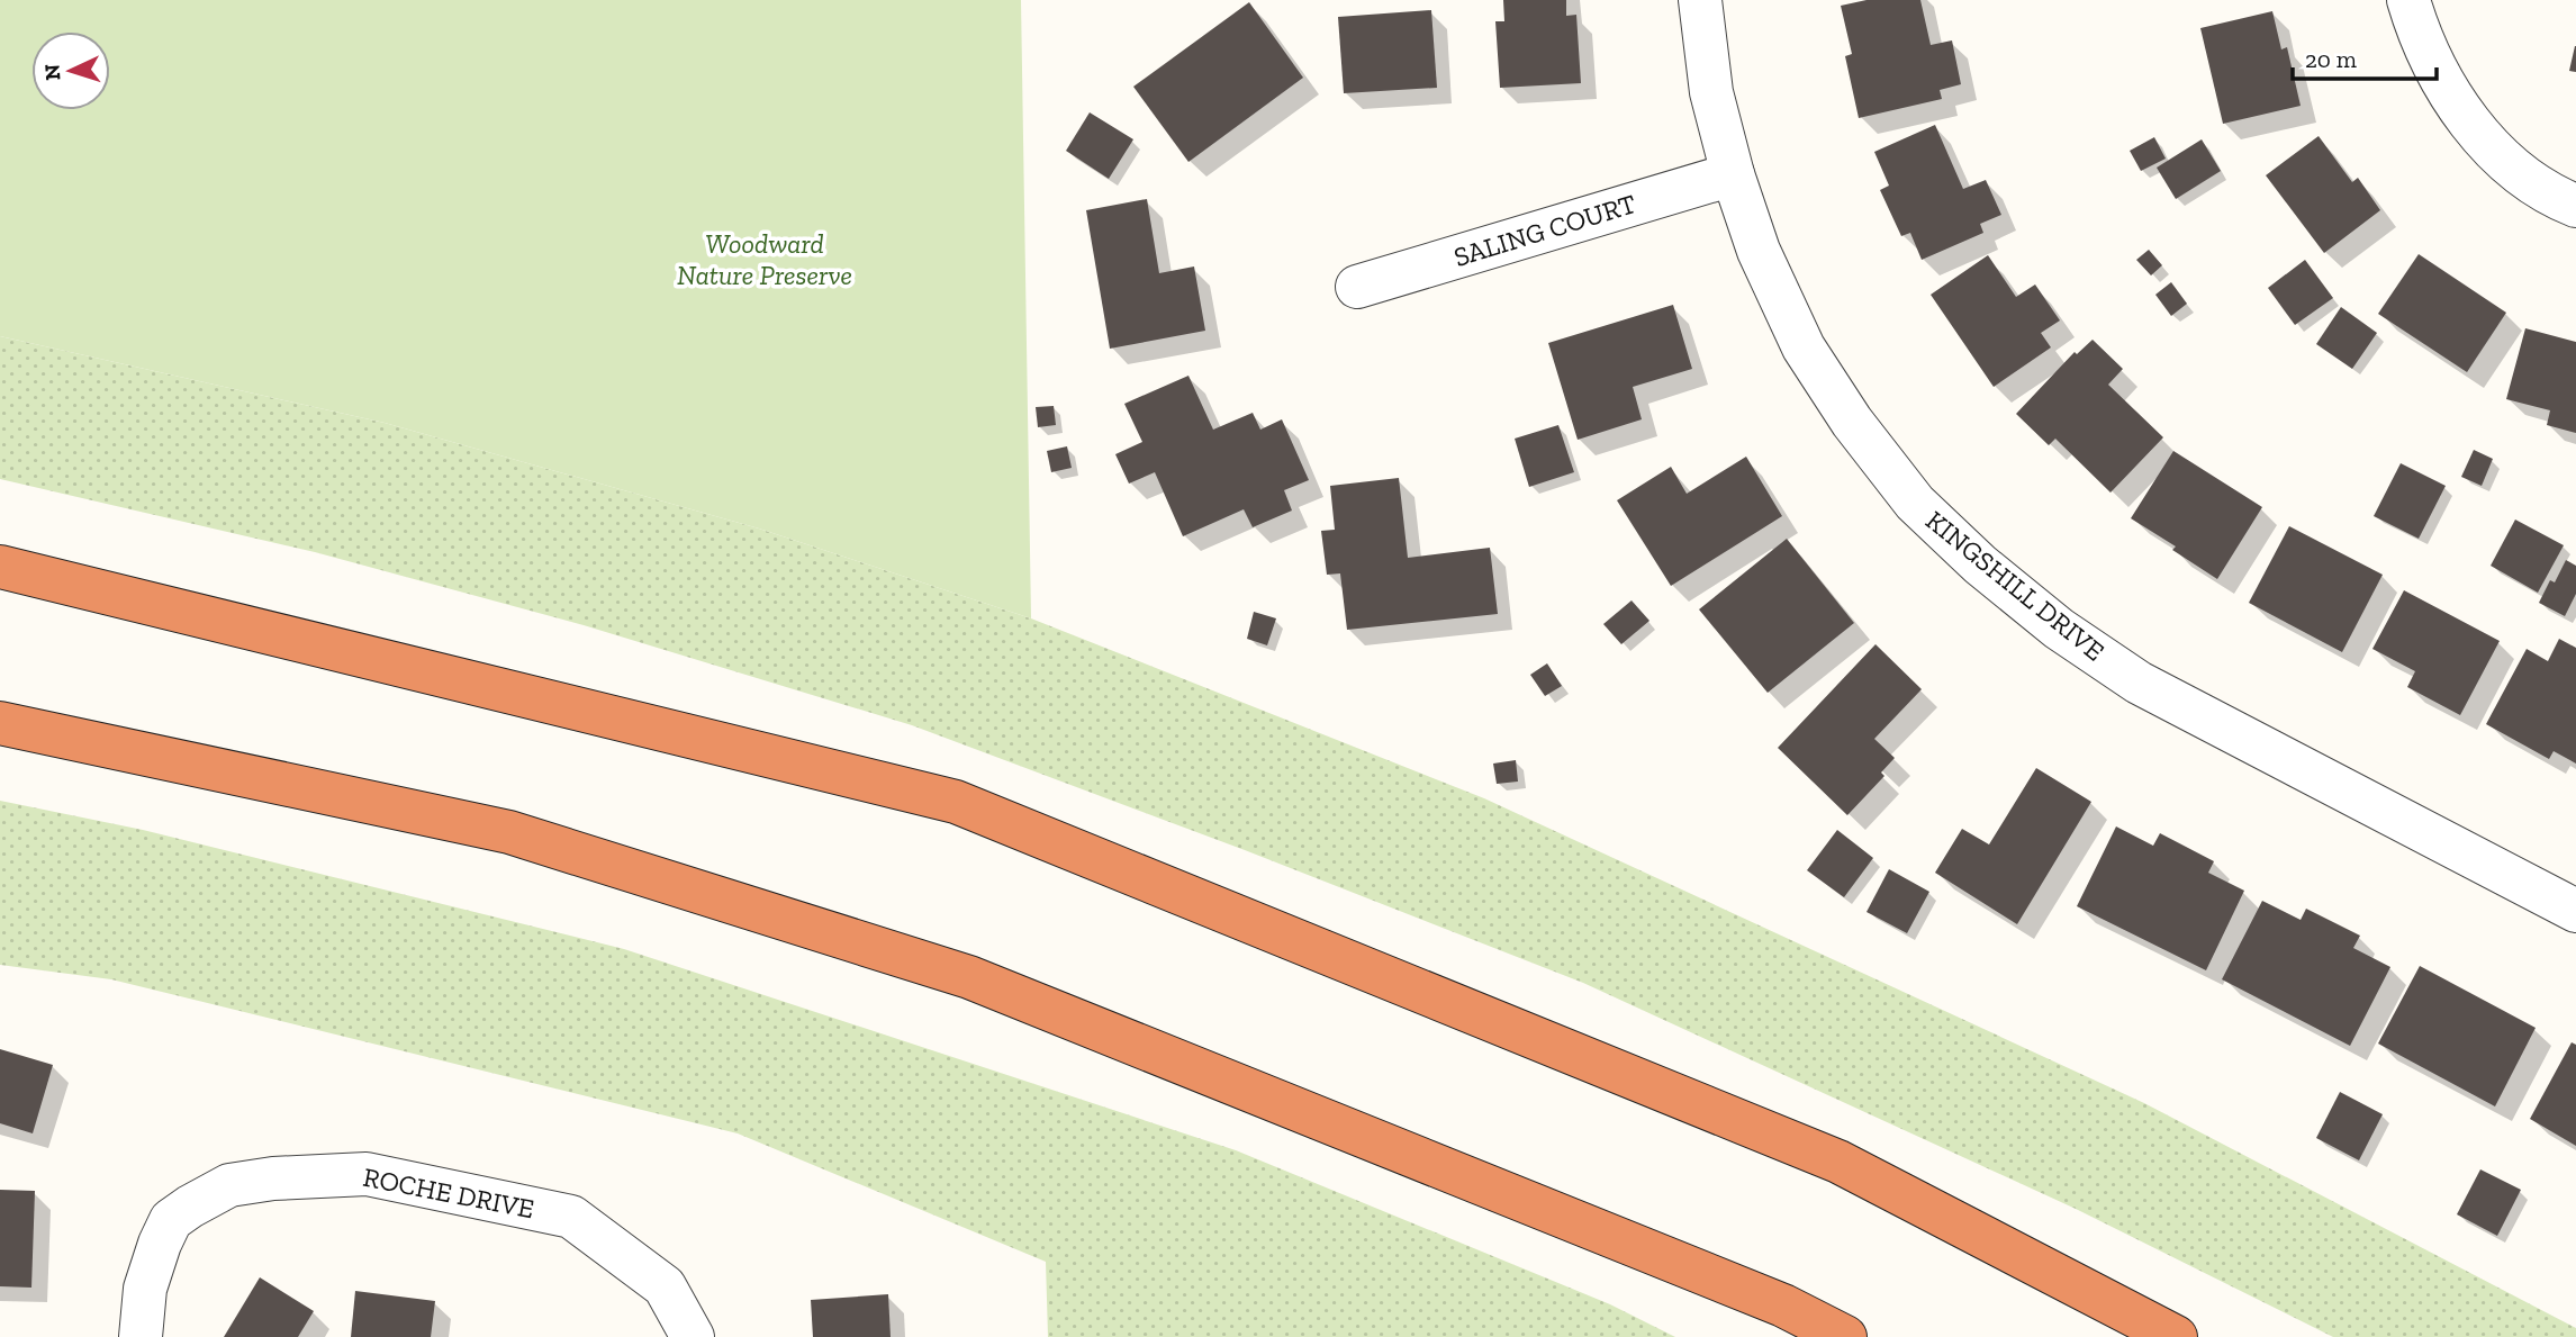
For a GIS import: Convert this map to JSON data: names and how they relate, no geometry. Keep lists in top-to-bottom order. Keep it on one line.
{"streets":{"street":["SALING COURT","KINGSHILL DRIVE","ROCHE DRIVE"]},"crossings":[["SALING COURT","KINGSHILL DRIVE"]],"parks":["Woodward Nature Preserve"],"scale_bar":"20 m","north":"left"}
